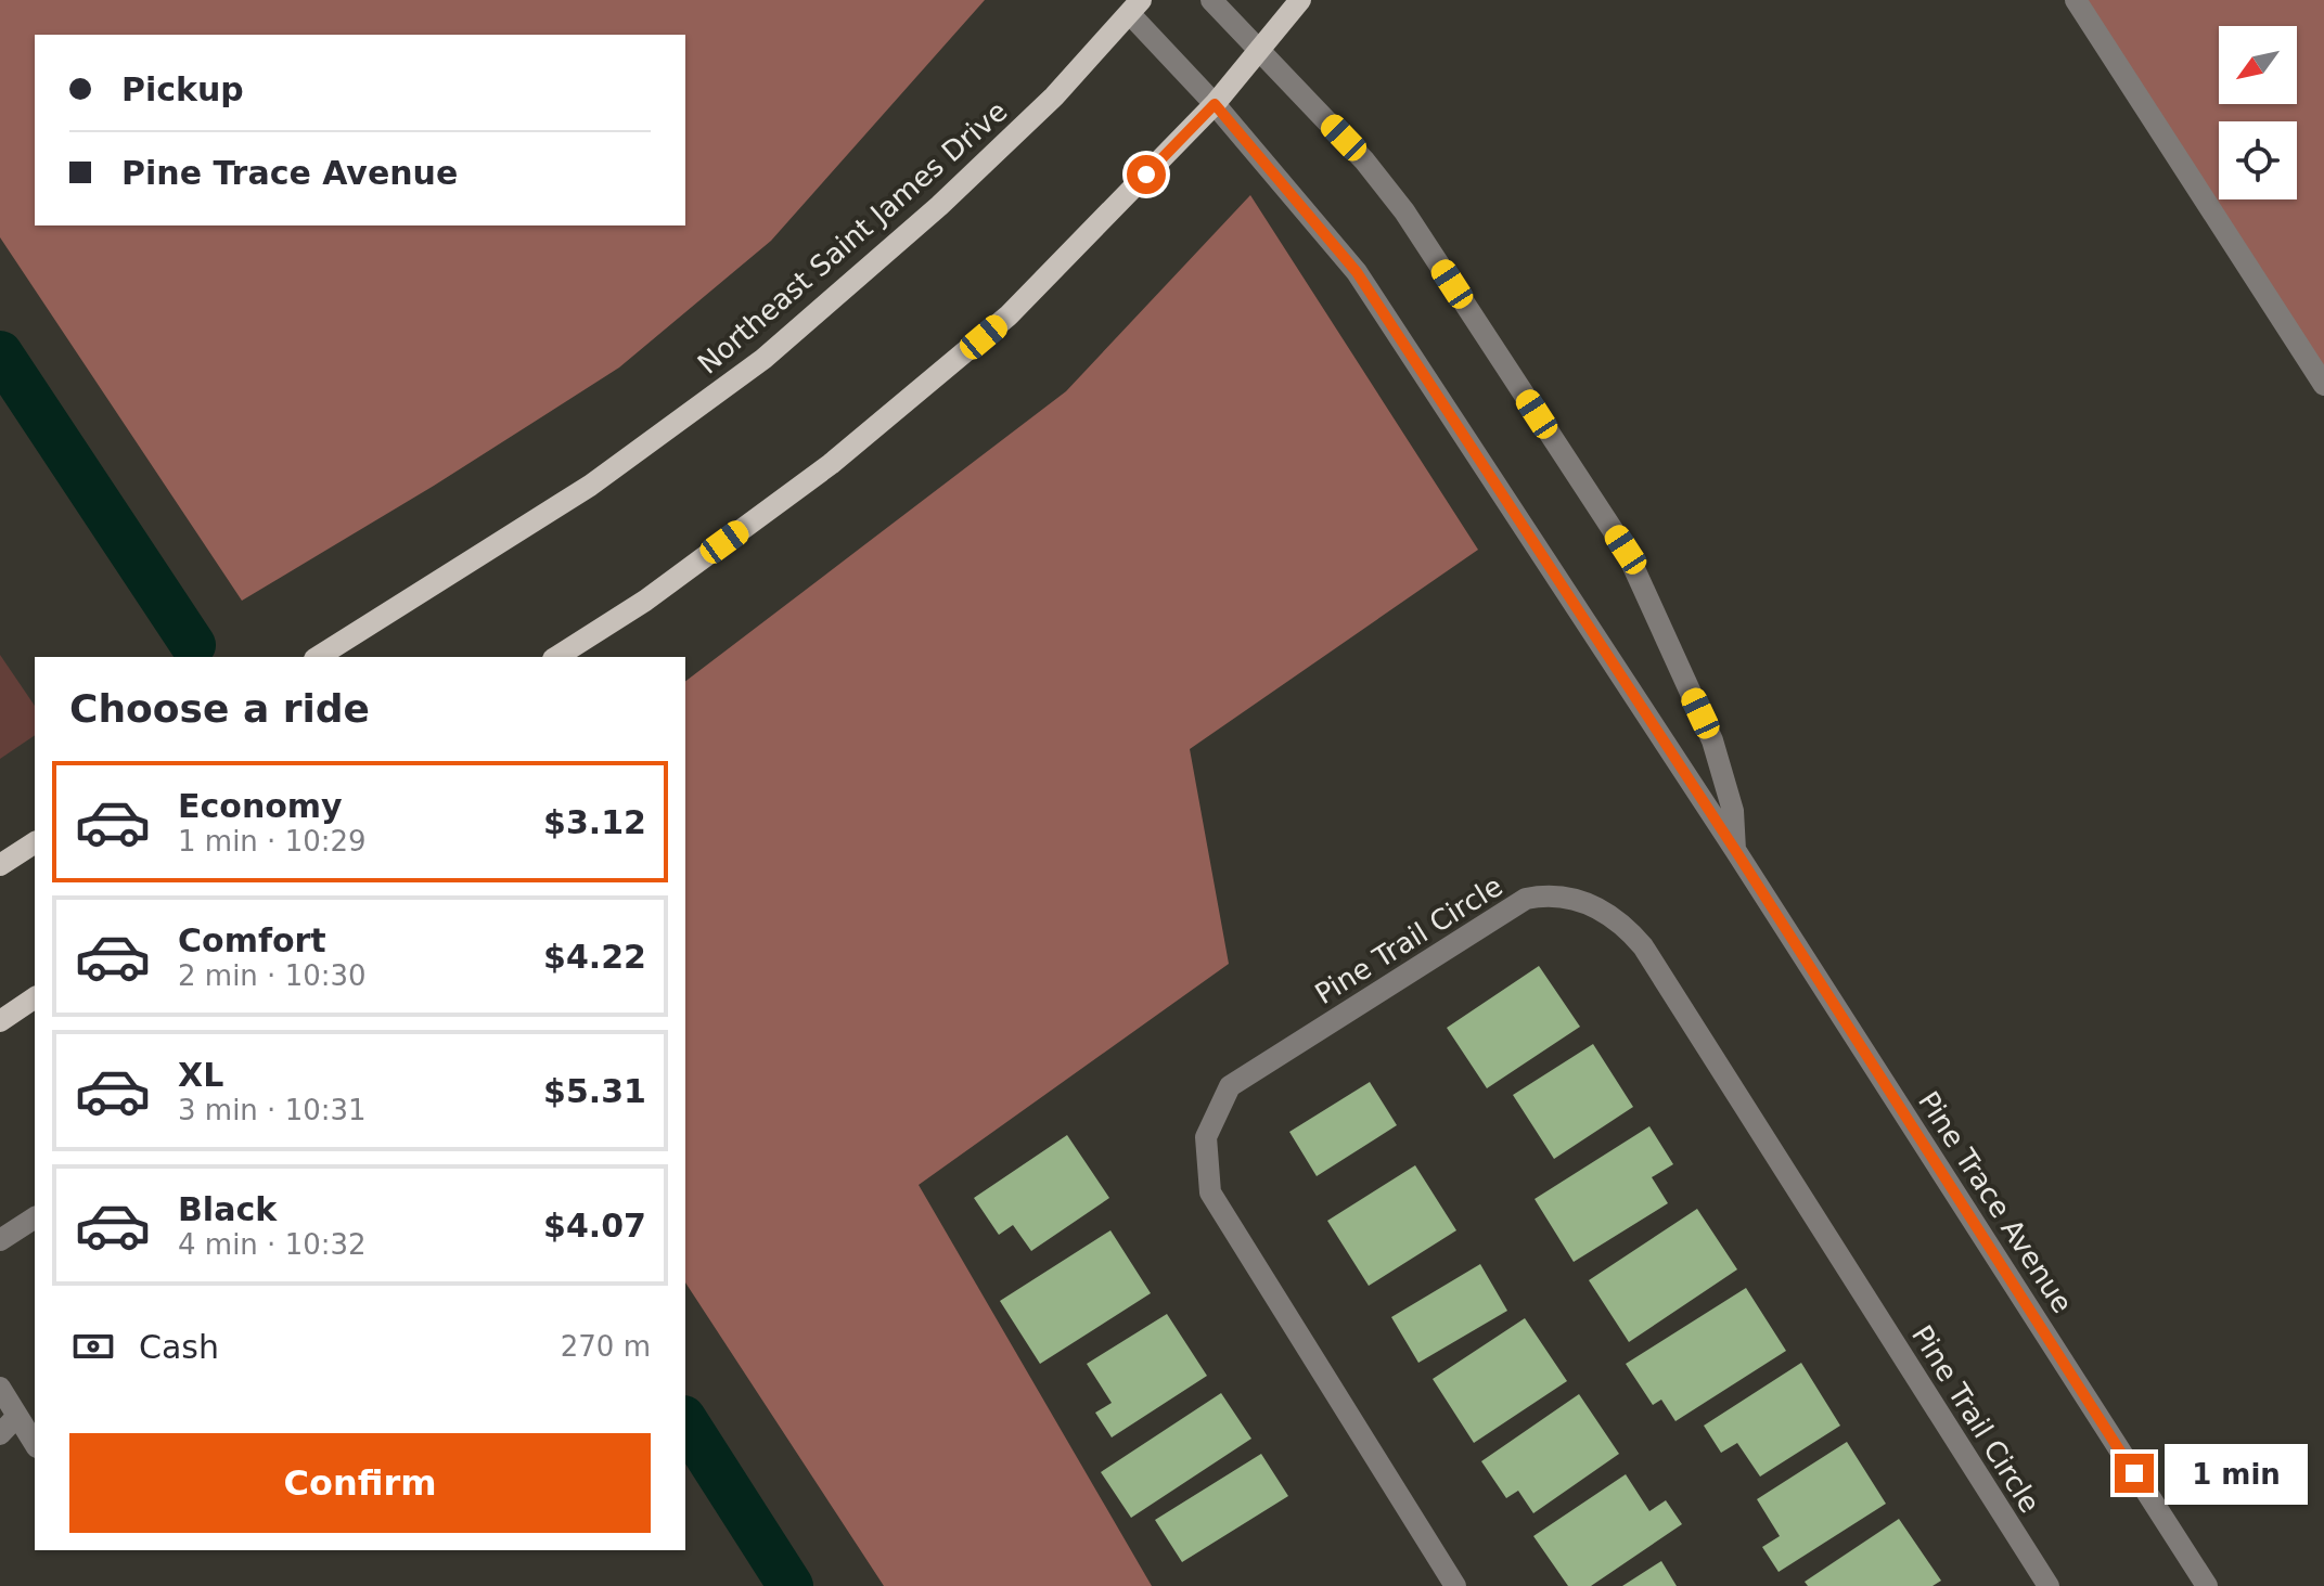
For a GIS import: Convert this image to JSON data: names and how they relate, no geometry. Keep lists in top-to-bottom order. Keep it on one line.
{"streets":{"main road":["Northeast Saint James Drive"],"street":["Pine Trail Circle","Pine Trace Avenue"]},"crossings":[["Northeast Saint James Drive","Pine Trace Avenue"]],"north":"bottom left","page":{"banner":["Pickup","Pine Trace Avenue"],"heading":"Choose a ride","list":[{"name":"Economy","note":"1 min · 10:29","value":"$3.12"},{"name":"Comfort","note":"2 min · 10:30","value":"$4.22"},{"name":"XL","note":"3 min · 10:31","value":"$5.31"},{"name":"Black","note":"4 min · 10:32","value":"$4.07"}],"pay":["Cash","270 m"],"buttons":"Confirm","bubble":"1 min"}}
